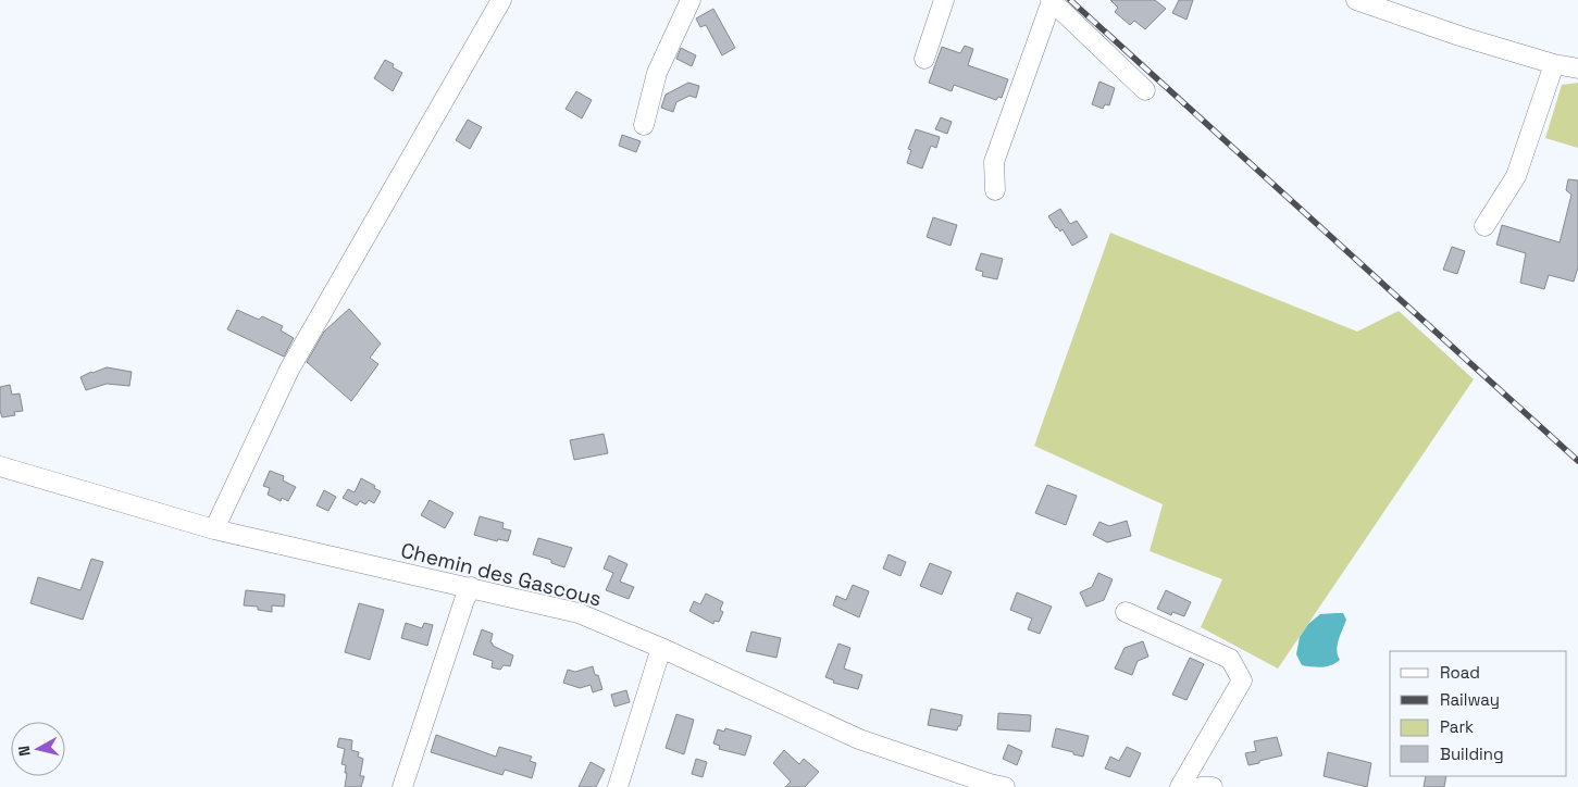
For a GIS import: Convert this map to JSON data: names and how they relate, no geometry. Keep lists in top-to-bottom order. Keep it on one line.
{"streets":{"street":["Chemin des Gascous"]},"legend":["Road","Railway","Park","Building"],"north":"left"}
